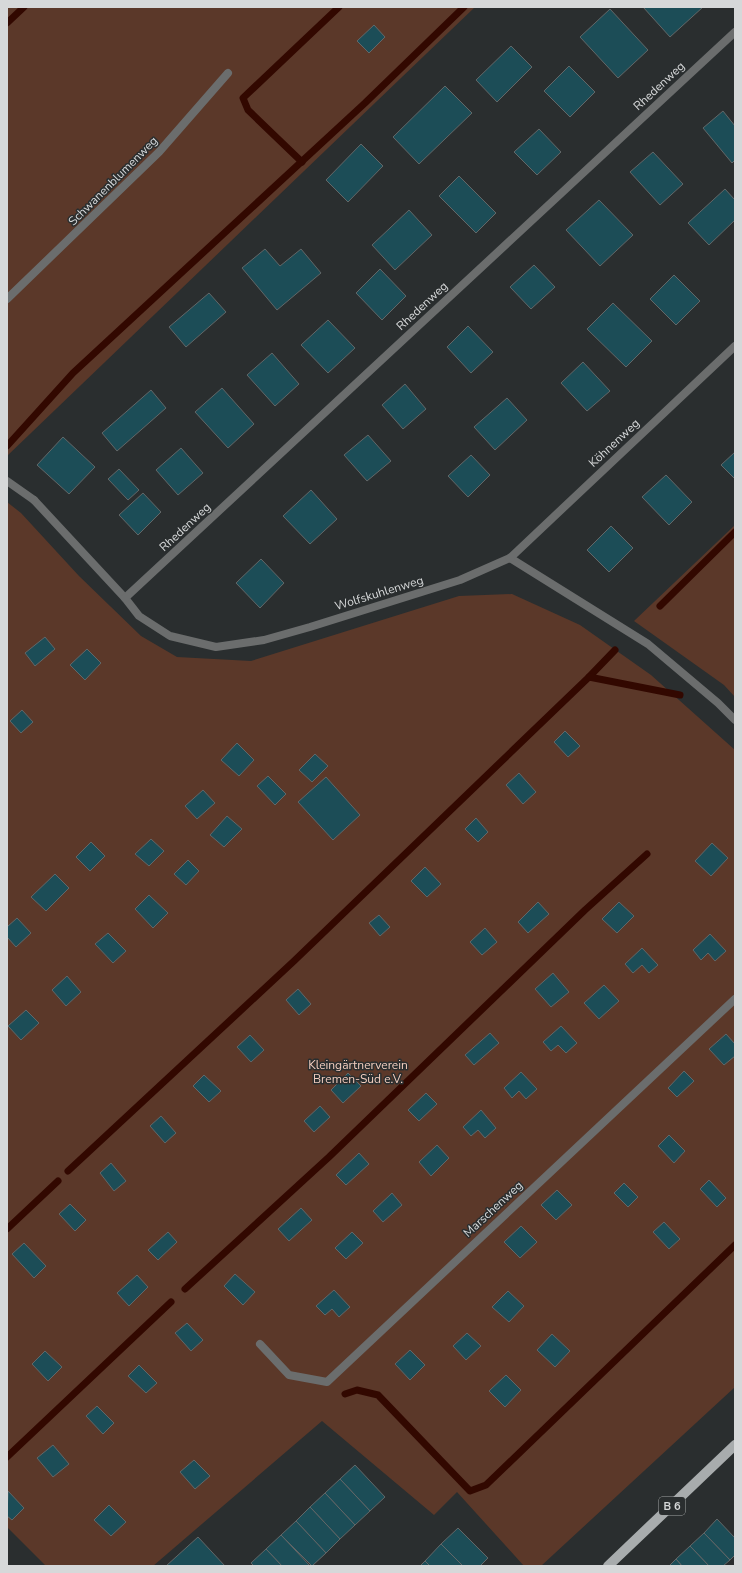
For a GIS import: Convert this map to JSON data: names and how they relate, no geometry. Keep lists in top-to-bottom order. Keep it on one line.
{"streets":{"main road":["B 6"],"street":["Rhedenweg","Schwanenblumenweg","Köhnenweg","Wolfskuhlenweg","Marschenweg"]},"crossings":[["Rhedenweg","Wolfskuhlenweg"],["Köhnenweg","Wolfskuhlenweg"]],"parks":["Kleingärtnerverein Bremen-Süd e.V."]}
